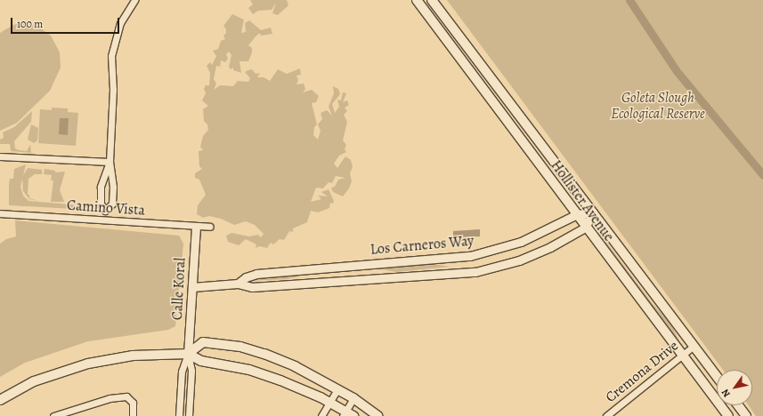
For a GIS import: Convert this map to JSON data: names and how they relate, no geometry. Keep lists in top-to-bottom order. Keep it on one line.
{"streets":{"main road":["Hollister Avenue"],"street":["Camino Vista","Los Carneros Way","Calle Koral","Cremona Drive"]},"crossings":[["Hollister Avenue","Los Carneros Way"],["Hollister Avenue","Cremona Drive"],["Camino Vista","Calle Koral"],["Los Carneros Way","Calle Koral"]],"parks":["Goleta Slough Ecological Reserve"],"scale_bar":"100 m","north":"bottom left"}
